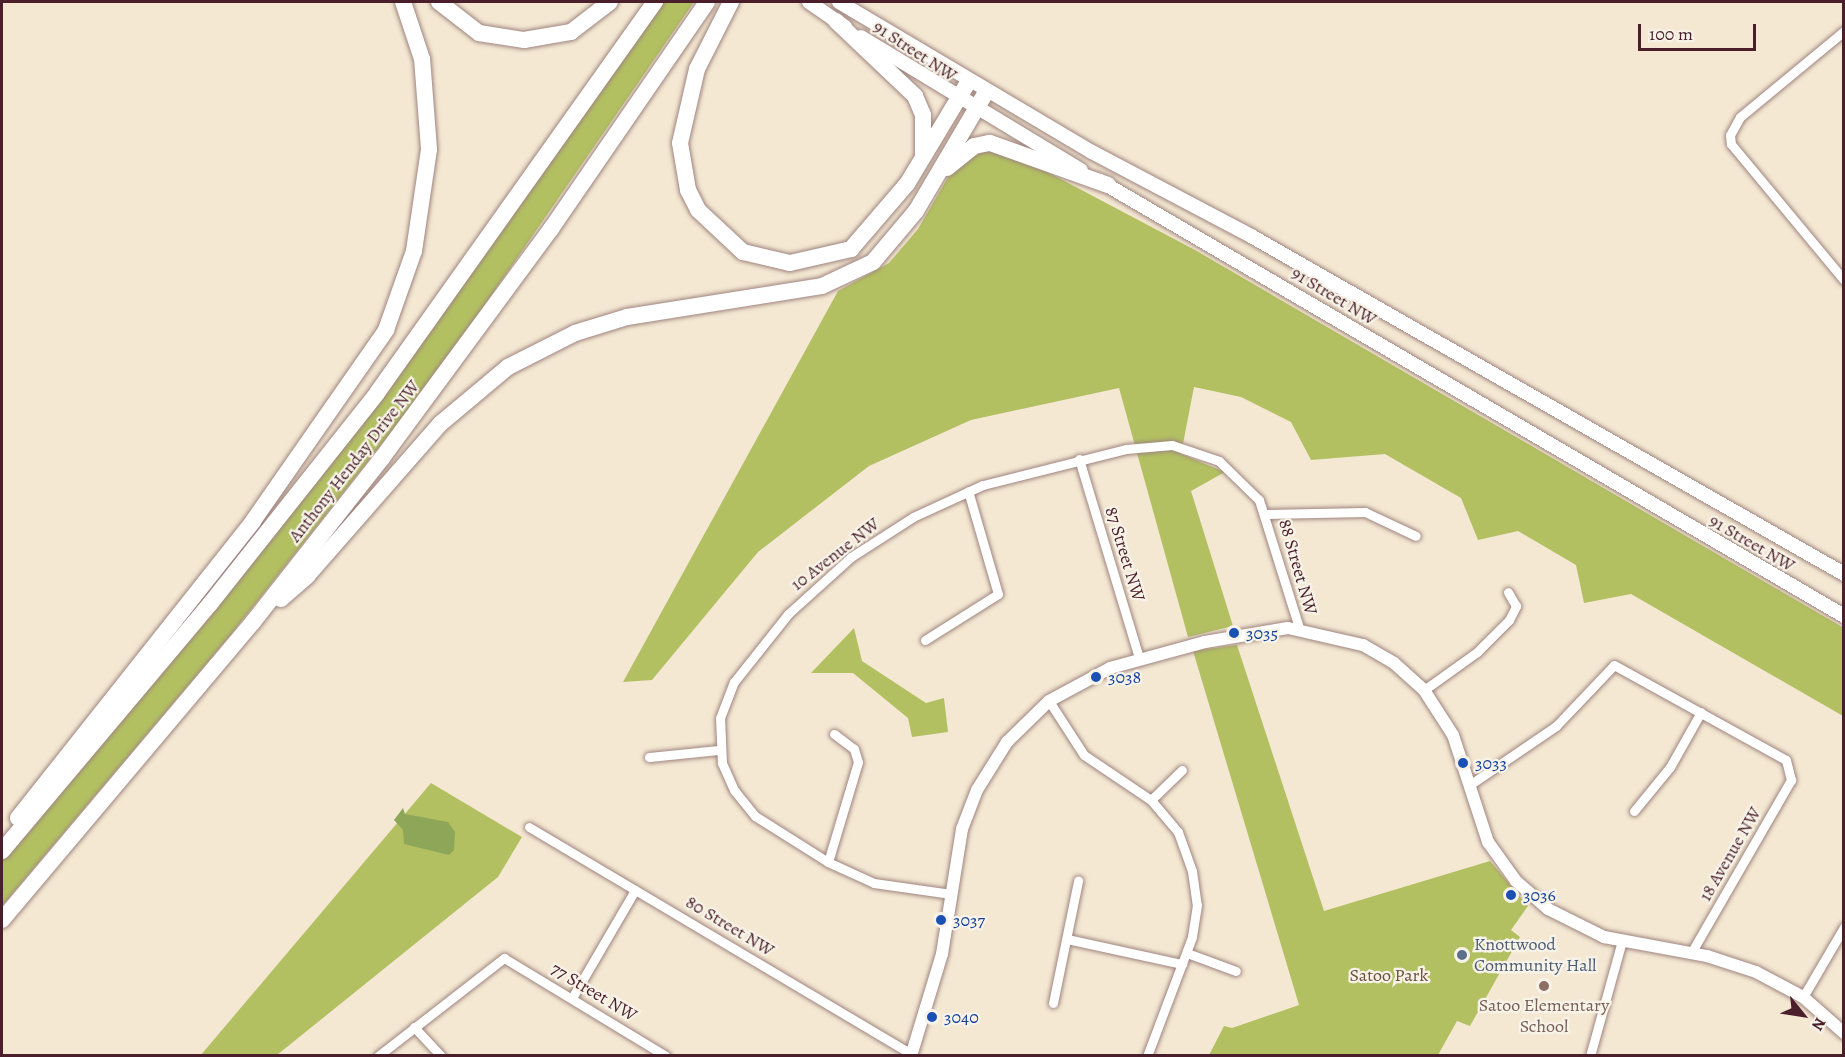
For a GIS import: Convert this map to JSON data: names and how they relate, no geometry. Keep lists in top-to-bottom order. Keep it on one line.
{"streets":{"highway":["Anthony Henday Drive NW"],"main road":["91 Street NW"],"street":["10 Avenue NW","87 Street NW","88 Street NW","18 Avenue NW","80 Street NW","77 Street NW"]},"crossings":[["10 Avenue NW","87 Street NW"],["10 Avenue NW","88 Street NW"]],"parks":["Satoo Park"],"places":["3035","3038","3033","3036","3037","Knottwood Community Hall","Satoo Elementary School","3040"],"scale_bar":"100 m","north":"bottom right"}
